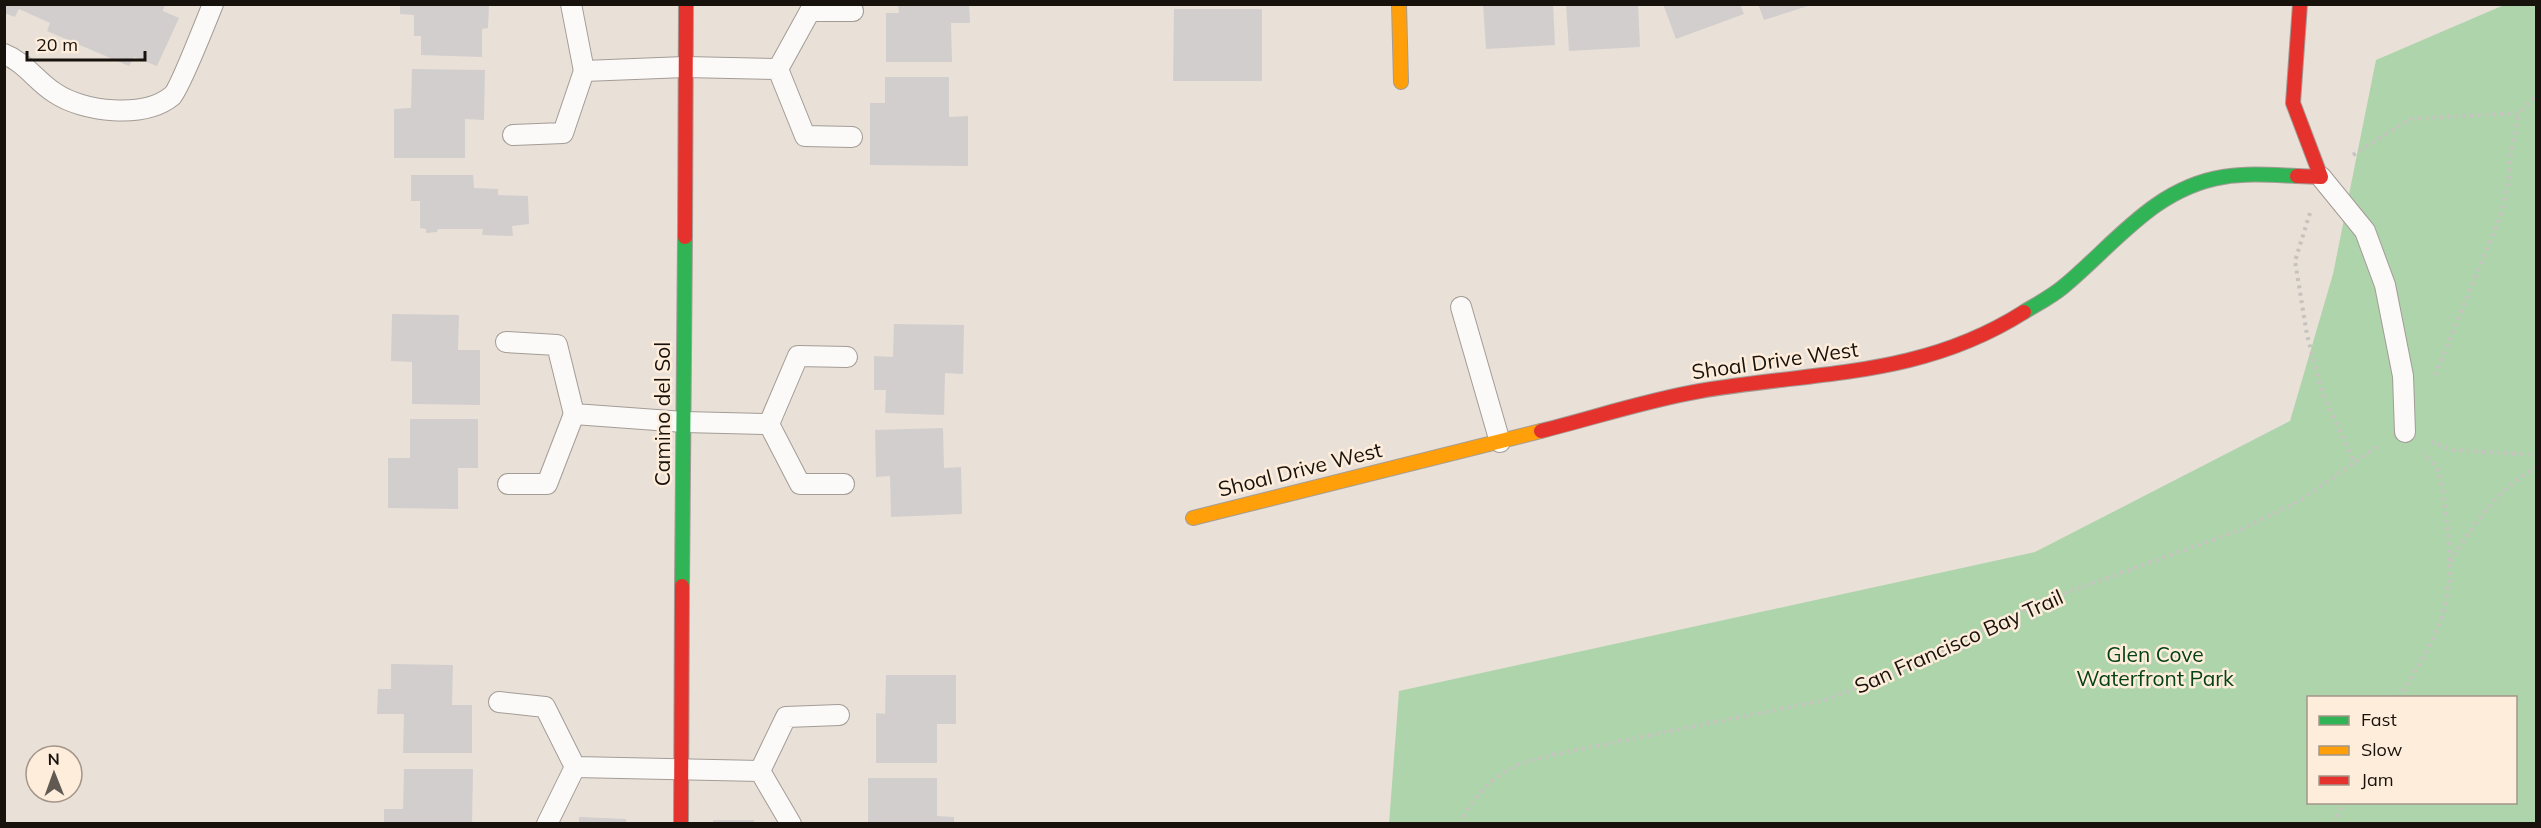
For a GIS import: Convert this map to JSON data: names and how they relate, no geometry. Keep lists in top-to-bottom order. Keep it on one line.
{"streets":{"street":["Shoal Drive West","Camino del Sol"],"path":["San Francisco Bay Trail"]},"crossings":[["Shoal Drive West","San Francisco Bay Trail"]],"parks":["Glen Cove Waterfront Park"],"legend":["Fast","Slow","Jam"],"scale_bar":"20 m","north":"top"}
